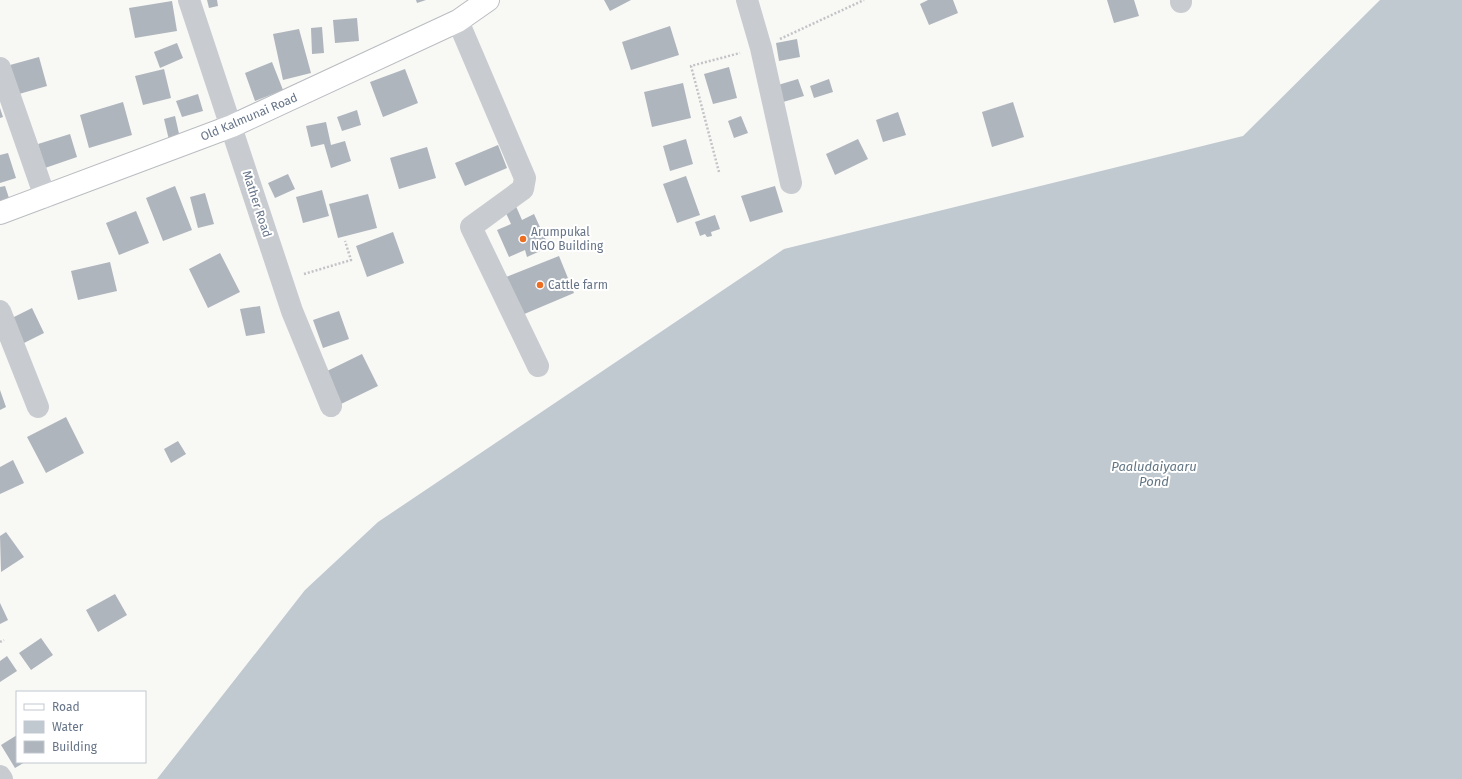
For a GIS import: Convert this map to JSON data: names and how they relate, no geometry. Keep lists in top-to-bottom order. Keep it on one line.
{"streets":{"main road":["Old Kalmunai Road"],"street":["Mather Road"]},"crossings":[["Old Kalmunai Road","Mather Road"]],"water":["Paaludaiyaaru Pond"],"places":["Arumpukal NGO Building","Cattle farm"],"legend":["Road","Water","Building"]}
